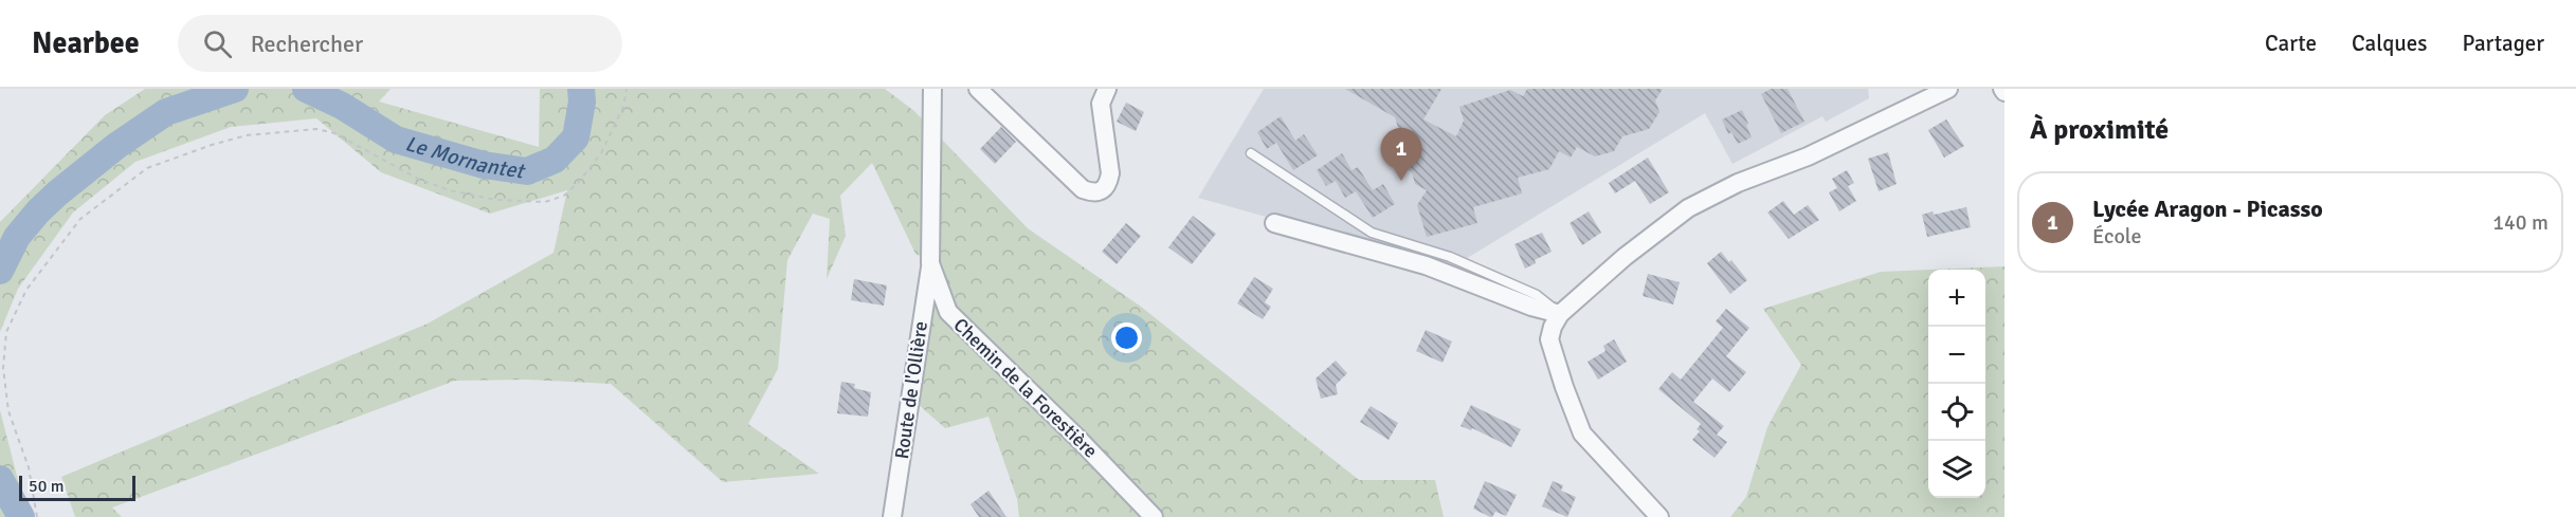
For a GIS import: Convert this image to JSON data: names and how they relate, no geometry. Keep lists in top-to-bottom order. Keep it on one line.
{"streets":{"street":["Chemin de la Forestière","Route de l'Ollière"]},"crossings":[["Chemin de la Forestière","Route de l'Ollière"]],"water":["Le Mornantet"],"scale_bar":"50 m","page":{"header":"Nearbee","search":"Rechercher","nav":["Carte","Calques","Partager"],"heading":"À proximité","pins":"1","list":[{"mark":"1","name":"Lycée Aragon - Picasso","note":"École","value":"140 m"}],"map_buttons":["+","−"],"scale":"50 m"}}
